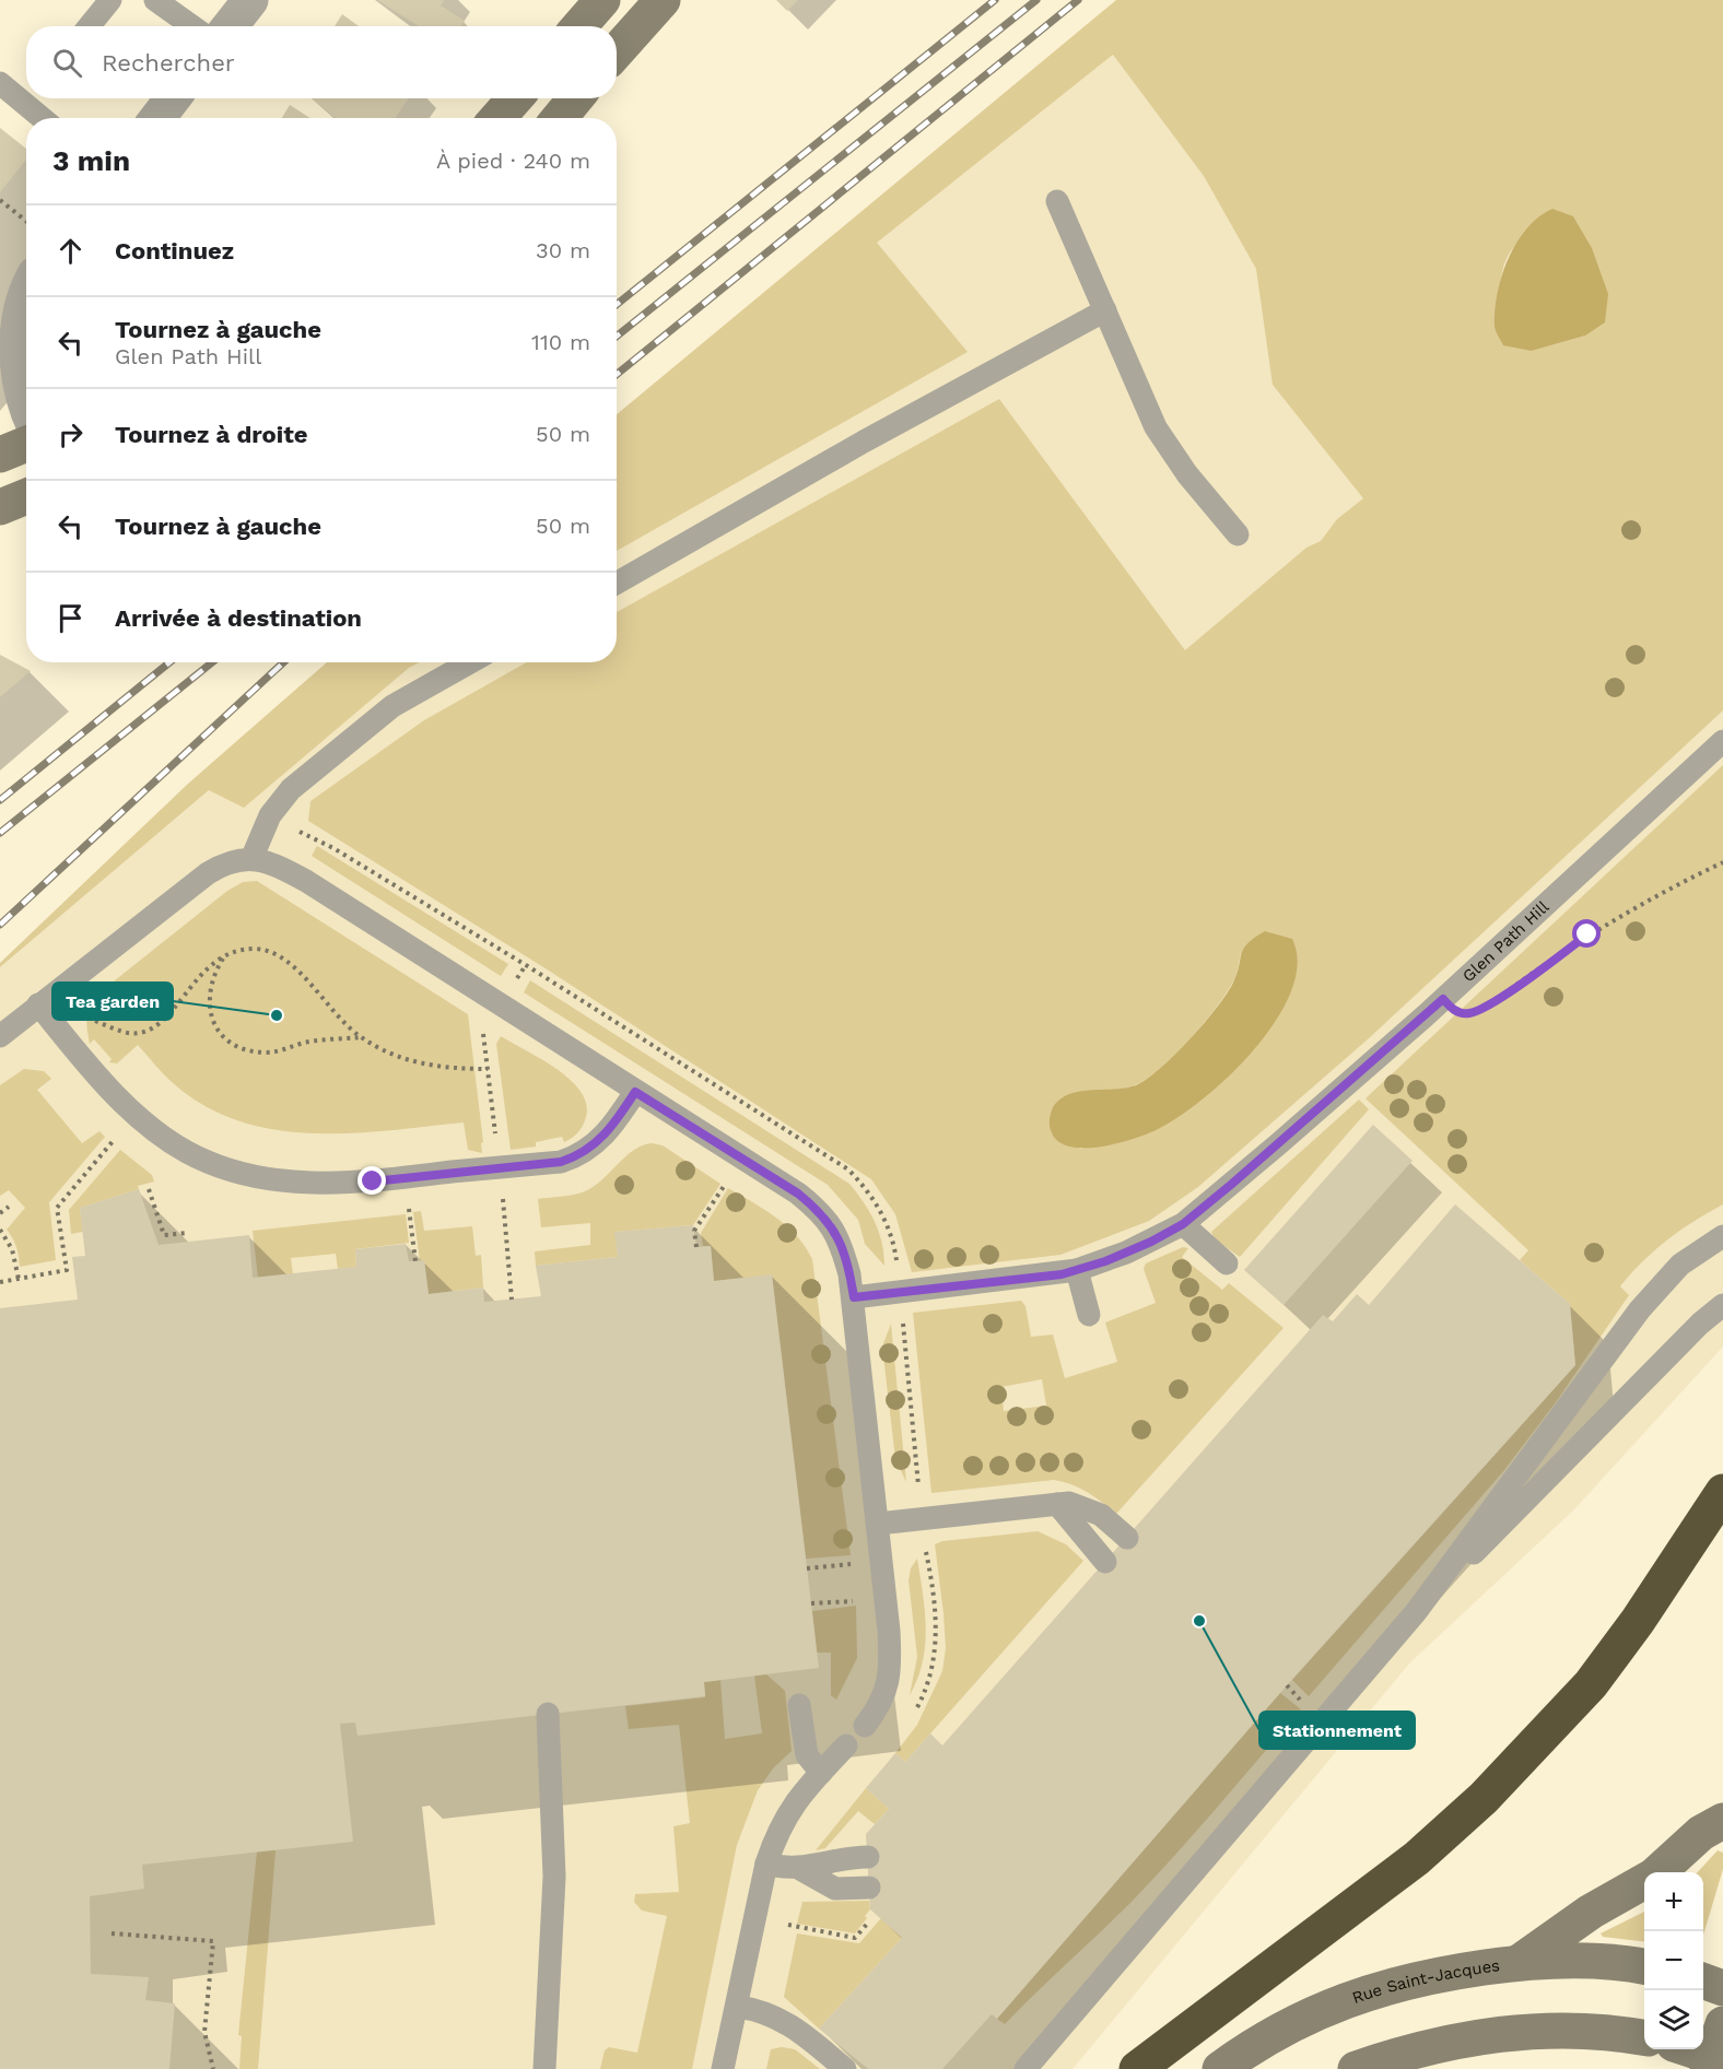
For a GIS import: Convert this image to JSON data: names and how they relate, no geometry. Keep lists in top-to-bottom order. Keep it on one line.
{"streets":{"main road":["Rue Saint-Jacques"],"lane":["Glen Path Hill"]},"places":["Tea garden","Stationnement"],"page":{"search":"Rechercher","heading":["3 min","À pied · 240 m"],"list":[["Continuez","30 m"],["Tournez à gauche","Glen Path Hill","110 m"],["Tournez à droite","50 m"],["Tournez à gauche","50 m"],"Arrivée à destination"],"map_buttons":["+","−"]}}
